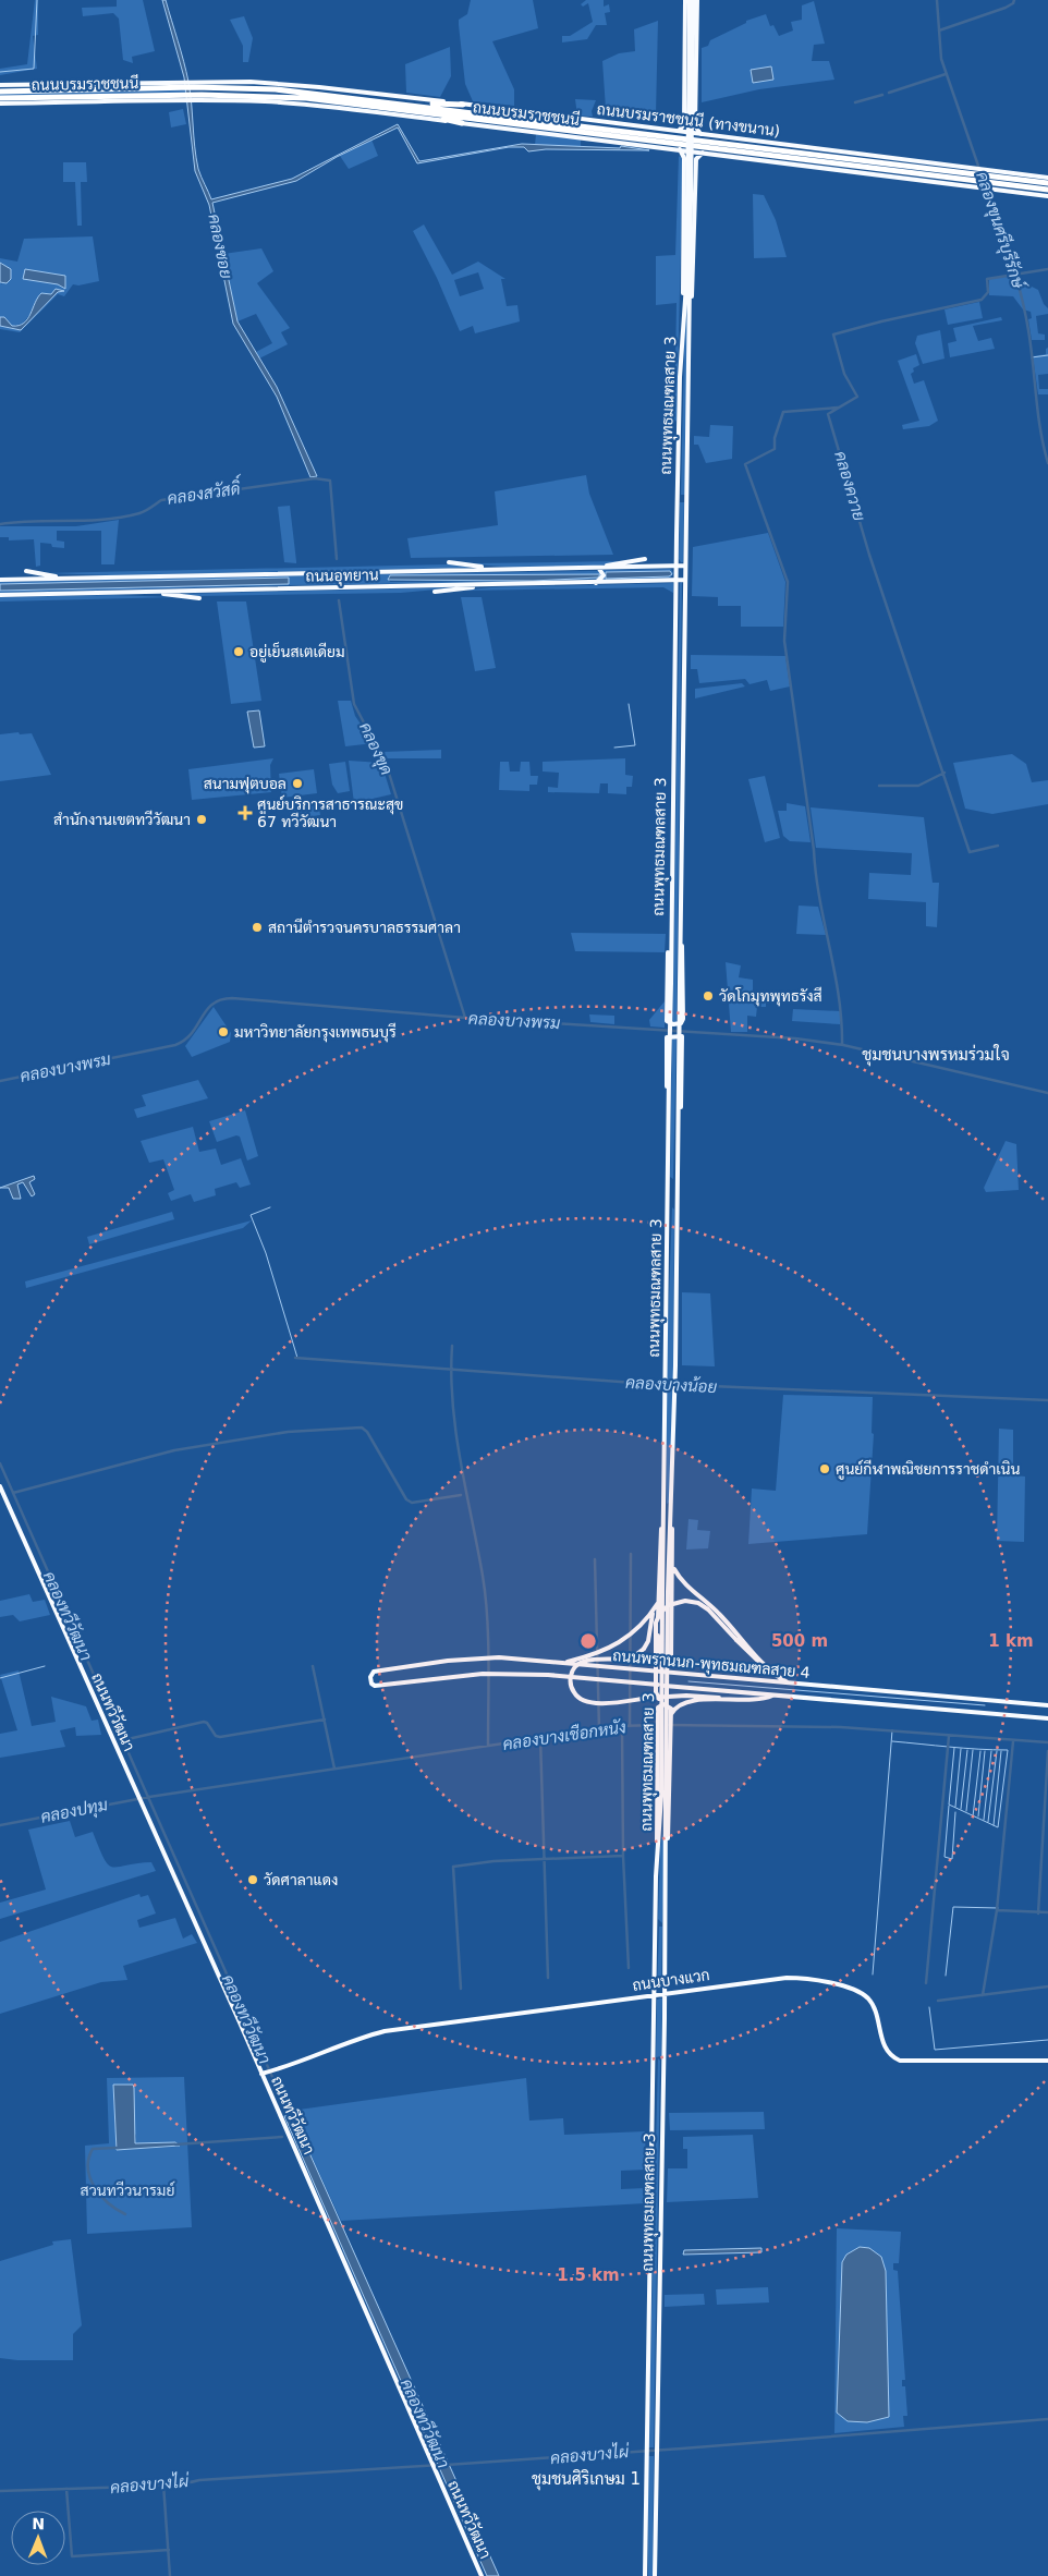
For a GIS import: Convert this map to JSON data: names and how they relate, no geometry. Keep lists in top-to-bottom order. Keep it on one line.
{"streets":{"highway":["ถนนบรมราชชนนี"],"main road":["ถนนบรมราชชนนี (ทางขนาน)","ถนนพุทธมณฑลสาย 3","ถนนอุทยาน","ถนนพรานนก-พุทธมณฑลสาย 4","ถนนทวีวัฒนา","ถนนบางแวก"]},"crossings":[["ถนนบรมราชชนนี","ถนนบรมราชชนนี (ทางขนาน)"],["ถนนพุทธมณฑลสาย 3","ถนนอุทยาน"],["ถนนพุทธมณฑลสาย 3","ถนนบางแวก"],["ถนนทวีวัฒนา","ถนนบางแวก"]],"districts":["ชุมชนบางพรหมร่วมใจ","ชุมชนศิริเกษม 1"],"water":["คลองขุนศรีบุรีรักษ์","คลองซอย","คลองควาย","คลองสวัสดิ์","คลองขุด","คลองบางพรม","คลองบางน้อย","คลองทวีวัฒนา","คลองบางเชือกหนัง","คลองปทุม","คลองบางไผ่"],"parks":["สวนทวีวนารมย์"],"places":{"other":["อยู่เย็นสเตเดียม","สนามฟุตบอล","สำนักงานเขตทวีวัฒนา","สถานีตำรวจนครบาลธรรมศาลา","วัดโกมุทพุทธรังสี","มหาวิทยาลัยกรุงเทพธนบุรี","ศูนย์กีฬาพณิชยการราชดำเนิน","วัดศาลาแดง"],"health":["ศูนย์บริการสาธารณะสุข 67 ทวีวัฒนา"]},"north":"top","rings":["500 m","1 km","1.5 km"]}
